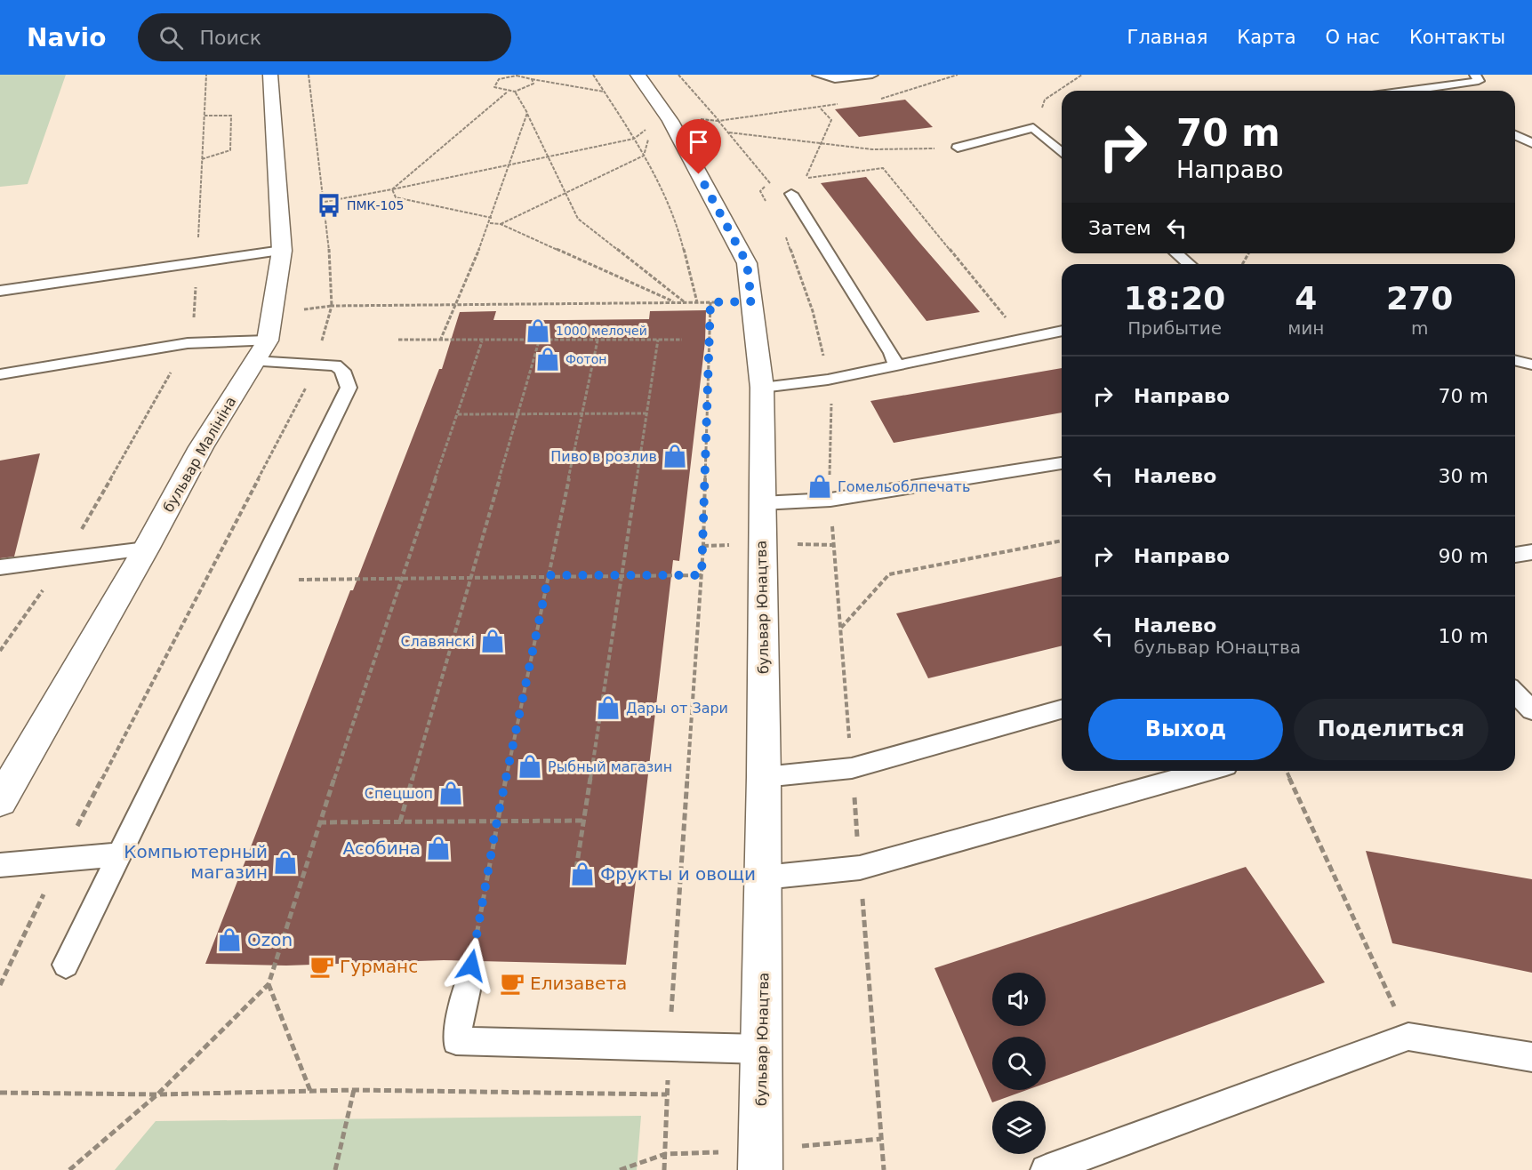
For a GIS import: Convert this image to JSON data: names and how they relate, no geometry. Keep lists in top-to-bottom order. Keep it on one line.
{"streets":{"street":["бульвар Малініна","бульвар Юнацтва"]},"places":{"bus stop":["ПМК-105"],"shop":["1000 мелочей","Фотон","Пиво в розлив","Гомельоблпечать","Славянскі","Дары от Зари","Рыбный магазин","Спецшоп","Асобина","Компьютерный магазин","Фрукты и овощи","Ozon"],"cafe":["Гурманс","Елизавета"]},"page":{"header":"Navio","search":"Поиск","nav":["Главная","Карта","О нас","Контакты"],"turn":["70 m","Направо"],"then":"Затем","eta":["18:20","Прибытие","4","мин","270","m"],"list":[{"name":"Направо","value":"70 m"},{"name":"Налево","value":"30 m"},{"name":"Направо","value":"90 m"},{"name":"Налево","note":"бульвар Юнацтва","value":"10 m"}],"buttons":["Выход","Поделиться"]}}
